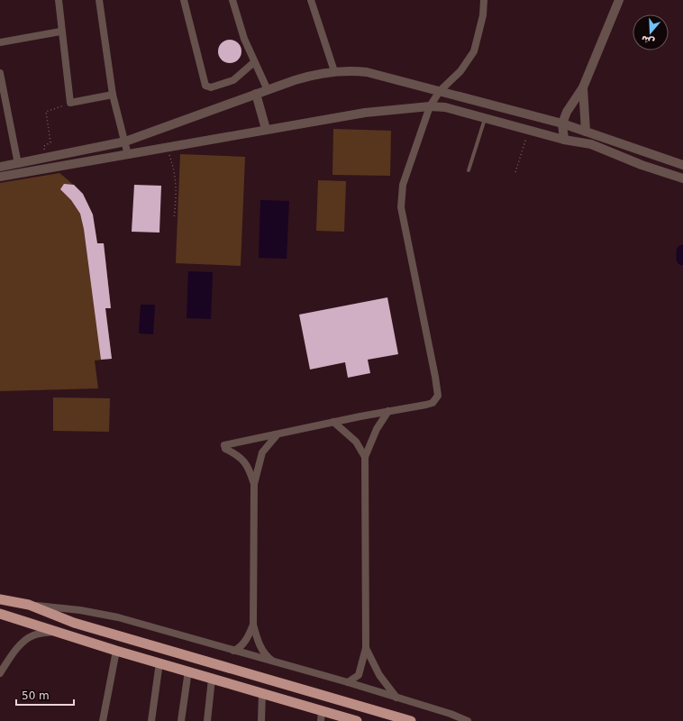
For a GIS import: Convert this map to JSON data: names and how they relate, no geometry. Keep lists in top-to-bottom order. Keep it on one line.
{"scale_bar":"50 m","north":"bottom"}
